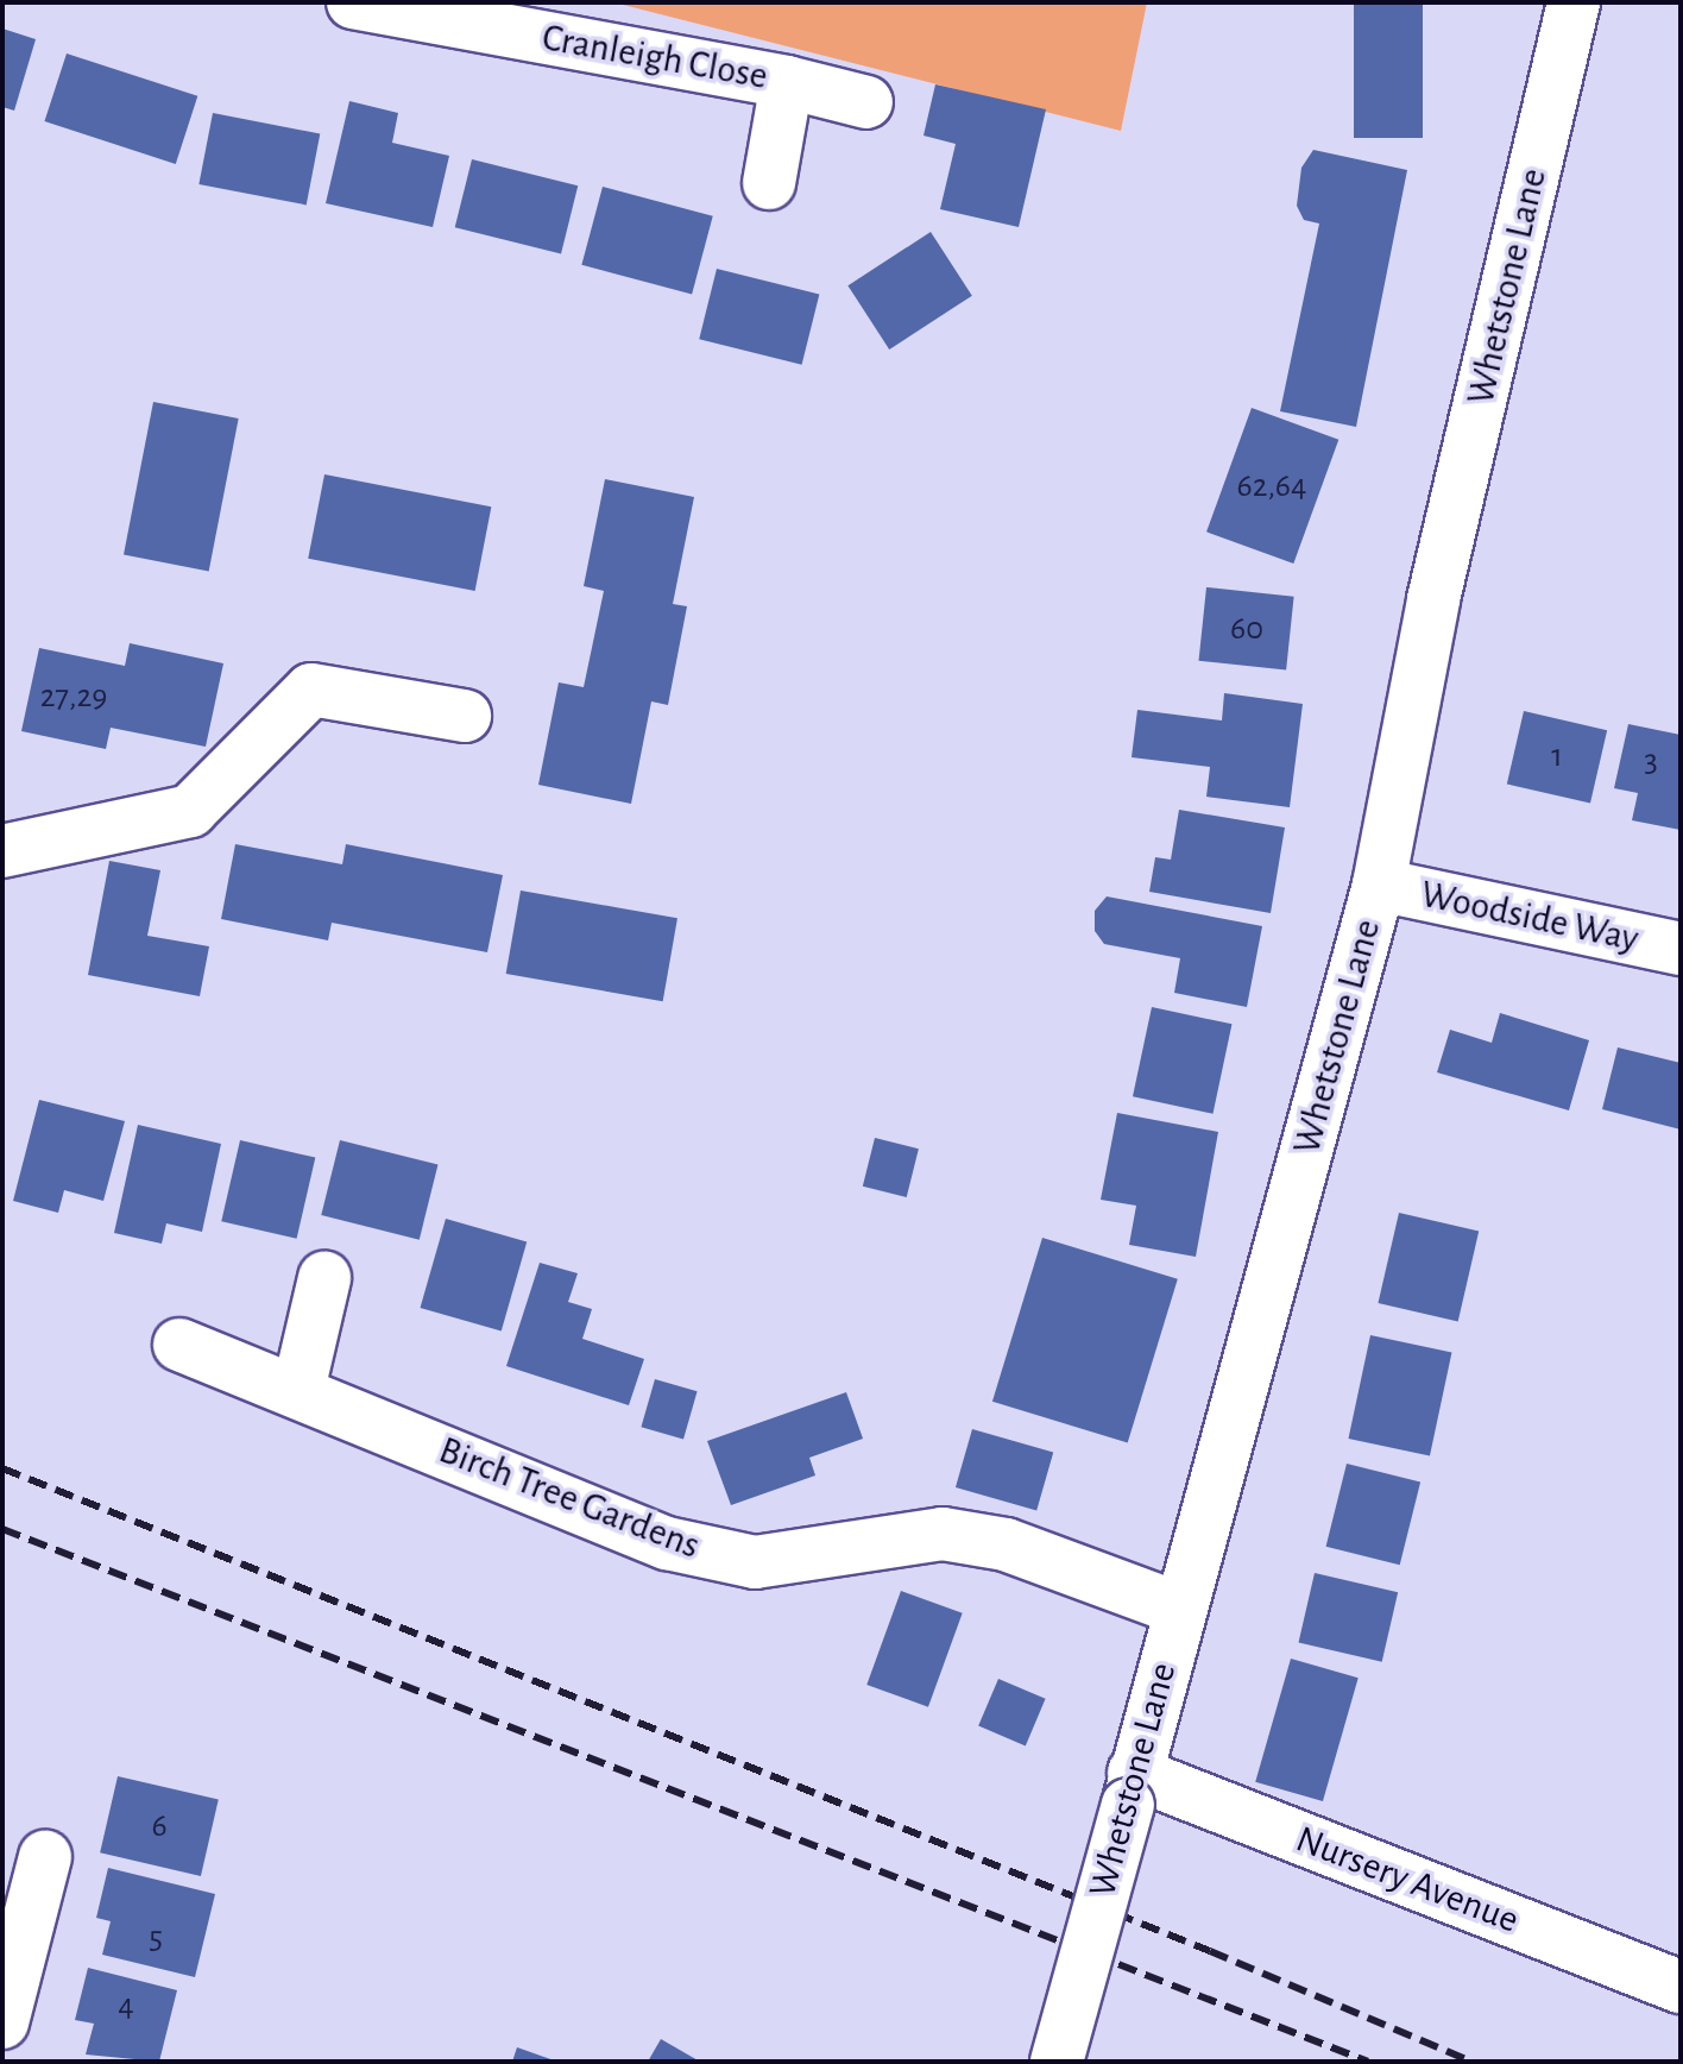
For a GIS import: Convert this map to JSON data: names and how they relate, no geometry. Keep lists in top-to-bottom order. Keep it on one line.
{"streets":{"street":["Cranleigh Close","Whetstone Lane","Woodside Way","Birch Tree Gardens","Nursery Avenue"]},"crossings":[["Whetstone Lane","Woodside Way"],["Whetstone Lane","Birch Tree Gardens"],["Whetstone Lane","Nursery Avenue"]],"house_numbers":["62,64","60","27,29","1","3","6","5","4"]}
